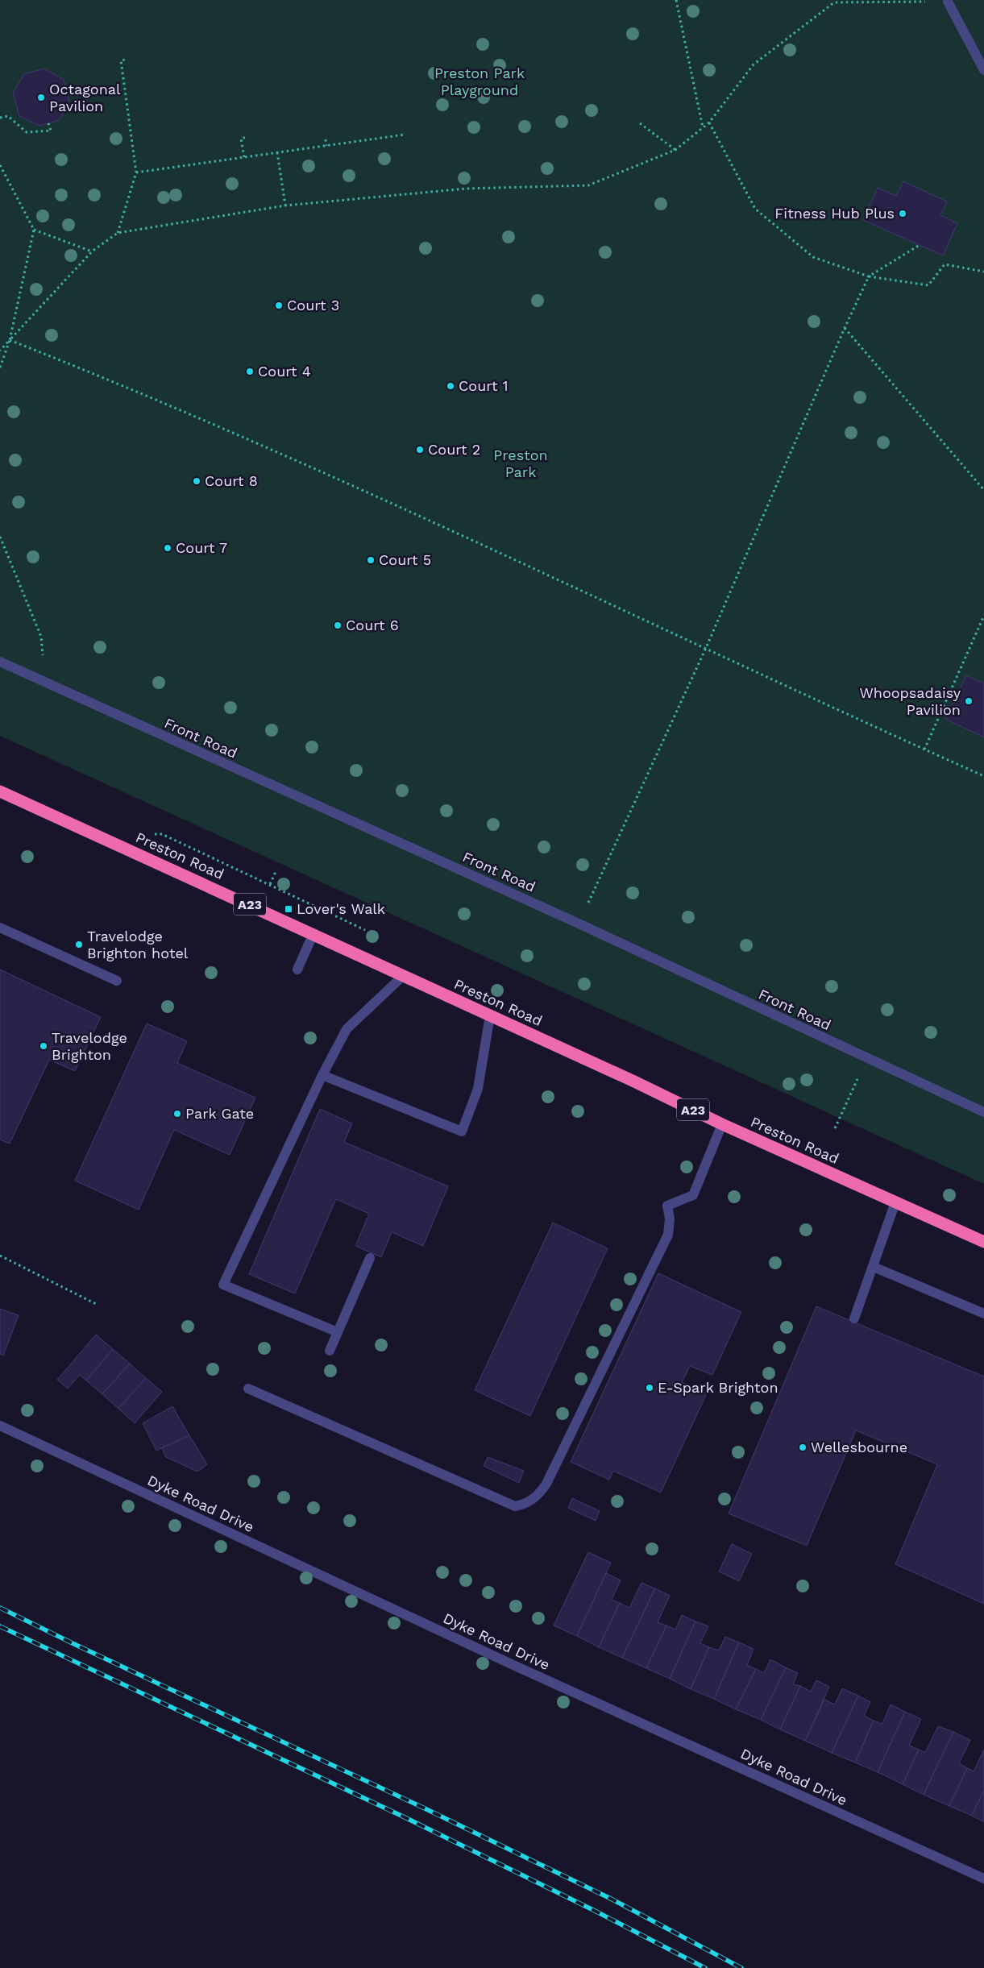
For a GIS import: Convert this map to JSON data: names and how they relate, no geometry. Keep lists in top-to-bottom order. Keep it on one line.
{"streets":{"highway":["Preston Road","A23"],"street":["Front Road","Dyke Road Drive"]},"parks":["Preston Park Playground","Preston Park"],"places":{"other":["Octagonal Pavilion","Fitness Hub Plus","Court 3","Court 4","Court 1","Court 2","Court 8","Court 7","Court 5","Court 6","Whoopsadaisy Pavilion","Travelodge Brighton hotel","Travelodge Brighton","Park Gate","E-Spark Brighton","Wellesbourne"],"transit":["Lover's Walk"]}}
